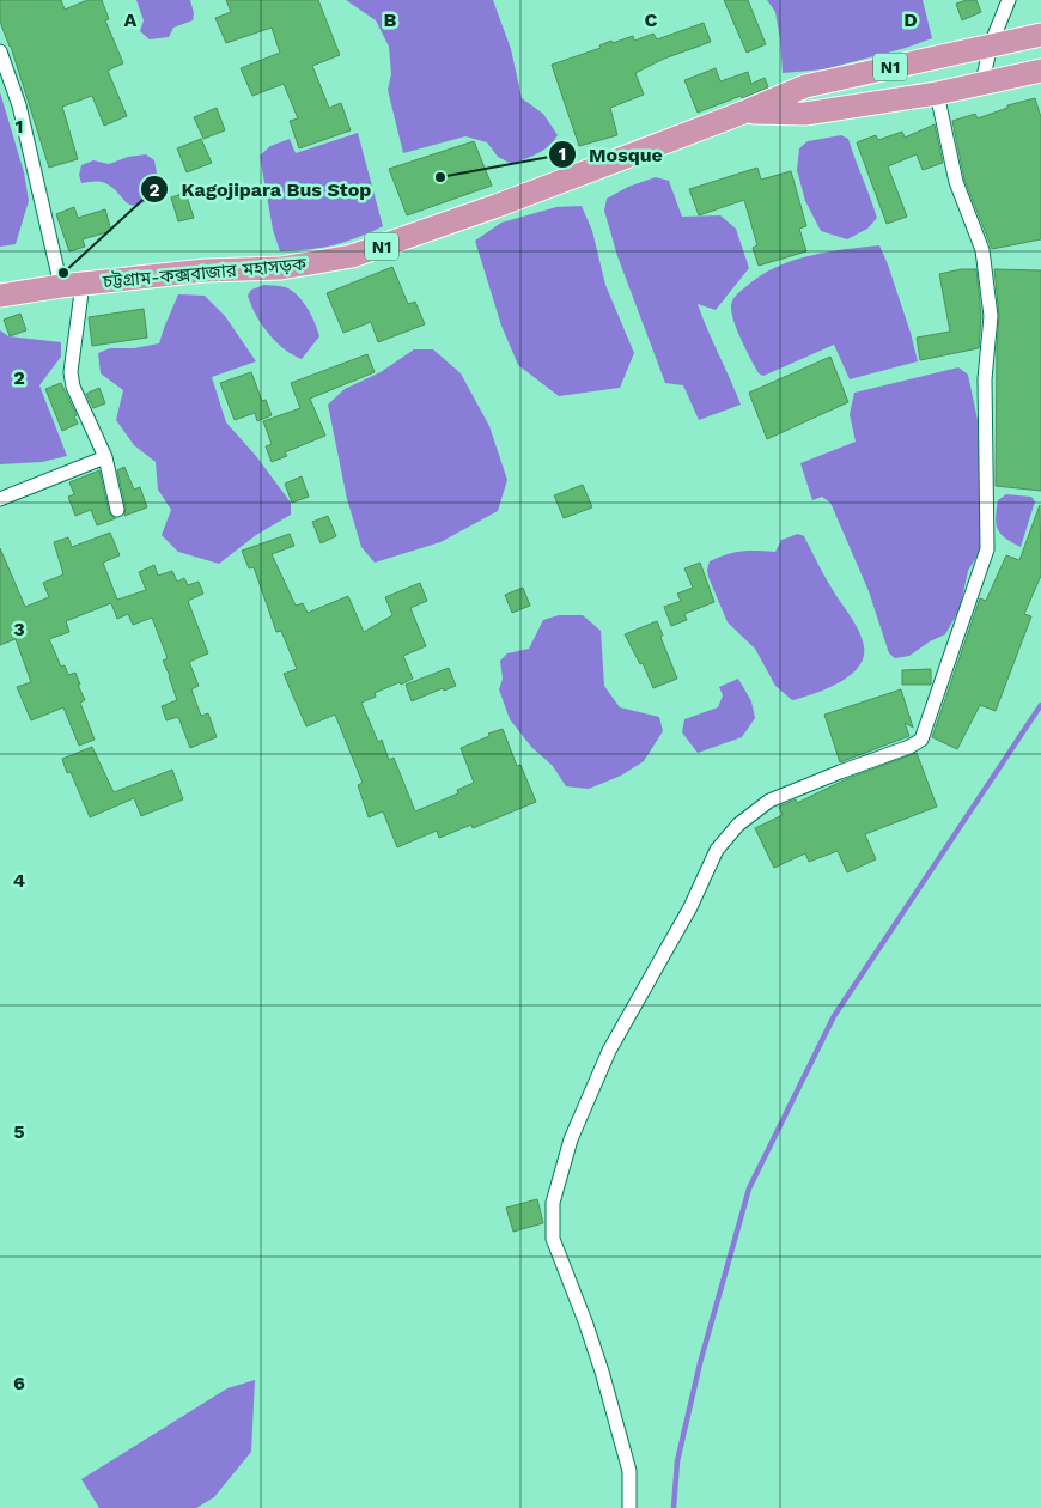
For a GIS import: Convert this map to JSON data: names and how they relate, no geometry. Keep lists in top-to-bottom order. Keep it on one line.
{"streets":{"highway":["N1","চট্টগ্রাম-কক্সবাজার মহাসড়ক"]},"places":["Mosque","Kagojipara Bus Stop"],"grid":{"columns":["A","B","C","D"],"rows":["1","2","3","4","5","6"]}}
